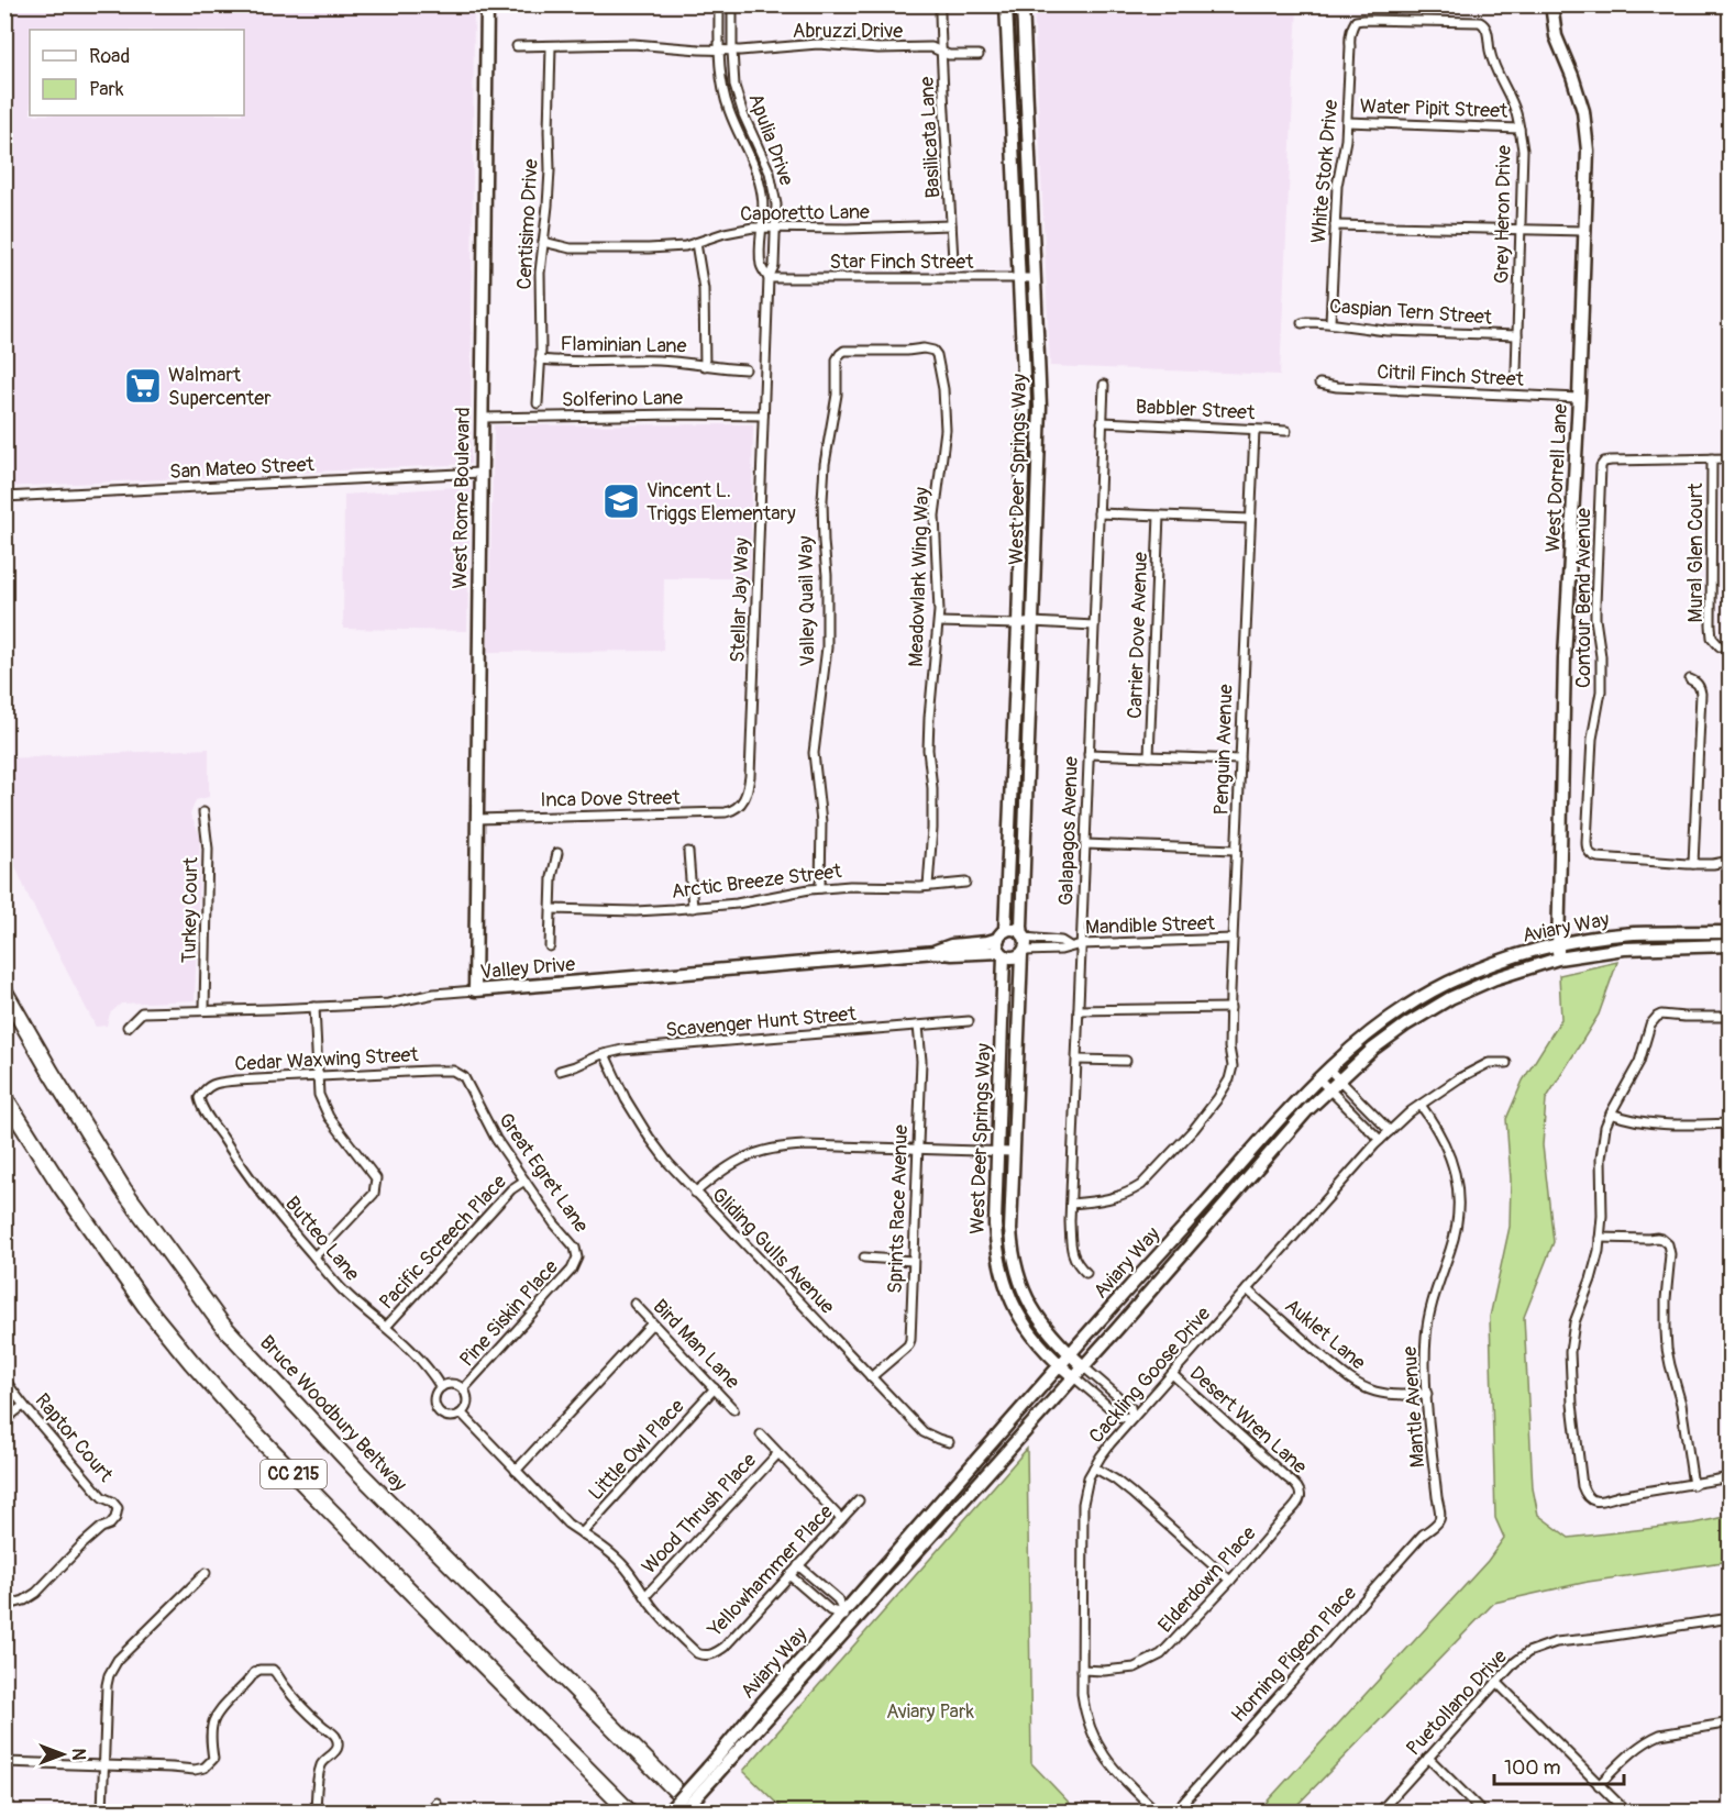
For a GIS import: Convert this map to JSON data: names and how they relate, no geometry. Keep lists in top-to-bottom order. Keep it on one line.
{"streets":{"highway":["Bruce Woodbury Beltway","CC 215"],"main road":["West Deer Springs Way","West Dorrell Lane","West Rome Boulevard","Aviary Way","Valley Drive"],"street":["Abruzzi Drive","Water Pipit Street","Basilicata Lane","Apulia Drive","White Stork Drive","Caporetto Lane","Grey Heron Drive","Centisimo Drive","Star Finch Street","Caspian Tern Street","Flaminian Lane","Citril Finch Street","Solferino Lane","Babbler Street","San Mateo Street","Mural Glen Court","Meadowlark Wing Way","Contour Bend Avenue","Stellar Jay Way","Valley Quail Way","Carrier Dove Avenue","Penguin Avenue","Inca Dove Street","Galapagos Avenue","Arctic Breeze Street","Turkey Court","Mandible Street","Scavenger Hunt Street","Cedar Waxwing Street","Great Egret Lane","Sprints Race Avenue","Butteo Lane","Pacific Screech Place","Gliding Gulls Avenue","Pine Siskin Place","Auklet Lane","Bird Man Lane","Cackling Goose Drive","Mantle Avenue","Desert Wren Lane","Raptor Court","Little Owl Place","Wood Thrush Place","Yellowhammer Place","Elderdown Place","Horning Pigeon Place","Puetollano Drive"]},"crossings":[["Abruzzi Drive","Basilicata Lane"],["Abruzzi Drive","Apulia Drive"],["Abruzzi Drive","Centisimo Drive"],["Water Pipit Street","White Stork Drive"],["Water Pipit Street","Grey Heron Drive"],["Basilicata Lane","Caporetto Lane"],["Apulia Drive","Caporetto Lane"],["Apulia Drive","Star Finch Street"],["Apulia Drive","Stellar Jay Way"],["White Stork Drive","Grey Heron Drive"],["White Stork Drive","Caspian Tern Street"],["Caporetto Lane","Centisimo Drive"],["Grey Heron Drive","Caspian Tern Street"],["Centisimo Drive","Flaminian Lane"],["Star Finch Street","West Deer Springs Way"],["Star Finch Street","Stellar Jay Way"],["Citril Finch Street","West Dorrell Lane"],["Solferino Lane","West Rome Boulevard"],["Solferino Lane","Stellar Jay Way"],["Babbler Street","Penguin Avenue"],["Babbler Street","Galapagos Avenue"],["San Mateo Street","West Rome Boulevard"],["West Deer Springs Way","Mandible Street"],["West Deer Springs Way","Aviary Way"],["West Deer Springs Way","Valley Drive"],["West Dorrell Lane","Aviary Way"],["West Rome Boulevard","Inca Dove Street"],["West Rome Boulevard","Valley Drive"],["Mural Glen Court","Contour Bend Avenue"],["Meadowlark Wing Way","Valley Quail Way"],["Meadowlark Wing Way","Arctic Breeze Street"],["Stellar Jay Way","Inca Dove Street"],["Valley Quail Way","Arctic Breeze Street"],["Penguin Avenue","Galapagos Avenue"],["Penguin Avenue","Mandible Street"],["Galapagos Avenue","Mandible Street"],["Turkey Court","Valley Drive"],["Mandible Street","Valley Drive"],["Scavenger Hunt Street","Sprints Race Avenue"],["Scavenger Hunt Street","Gliding Gulls Avenue"],["Cedar Waxwing Street","Great Egret Lane"],["Cedar Waxwing Street","Butteo Lane"],["Great Egret Lane","Pacific Screech Place"],["Great Egret Lane","Pine Siskin Place"],["Sprints Race Avenue","Gliding Gulls Avenue"],["Butteo Lane","Pacific Screech Place"],["Butteo Lane","Pine Siskin Place"],["Auklet Lane","Cackling Goose Drive"],["Auklet Lane","Mantle Avenue"],["Bird Man Lane","Little Owl Place"],["Cackling Goose Drive","Mantle Avenue"],["Cackling Goose Drive","Desert Wren Lane"],["Cackling Goose Drive","Elderdown Place"],["Mantle Avenue","Horning Pigeon Place"],["Desert Wren Lane","Elderdown Place"],["Wood Thrush Place","Yellowhammer Place"]],"parks":["Aviary Park"],"places":{"supermarket":["Walmart Supercenter"],"school or university":["Vincent L. Triggs Elementary"]},"legend":["Road","Park"],"scale_bar":"100 m","north":"right"}
